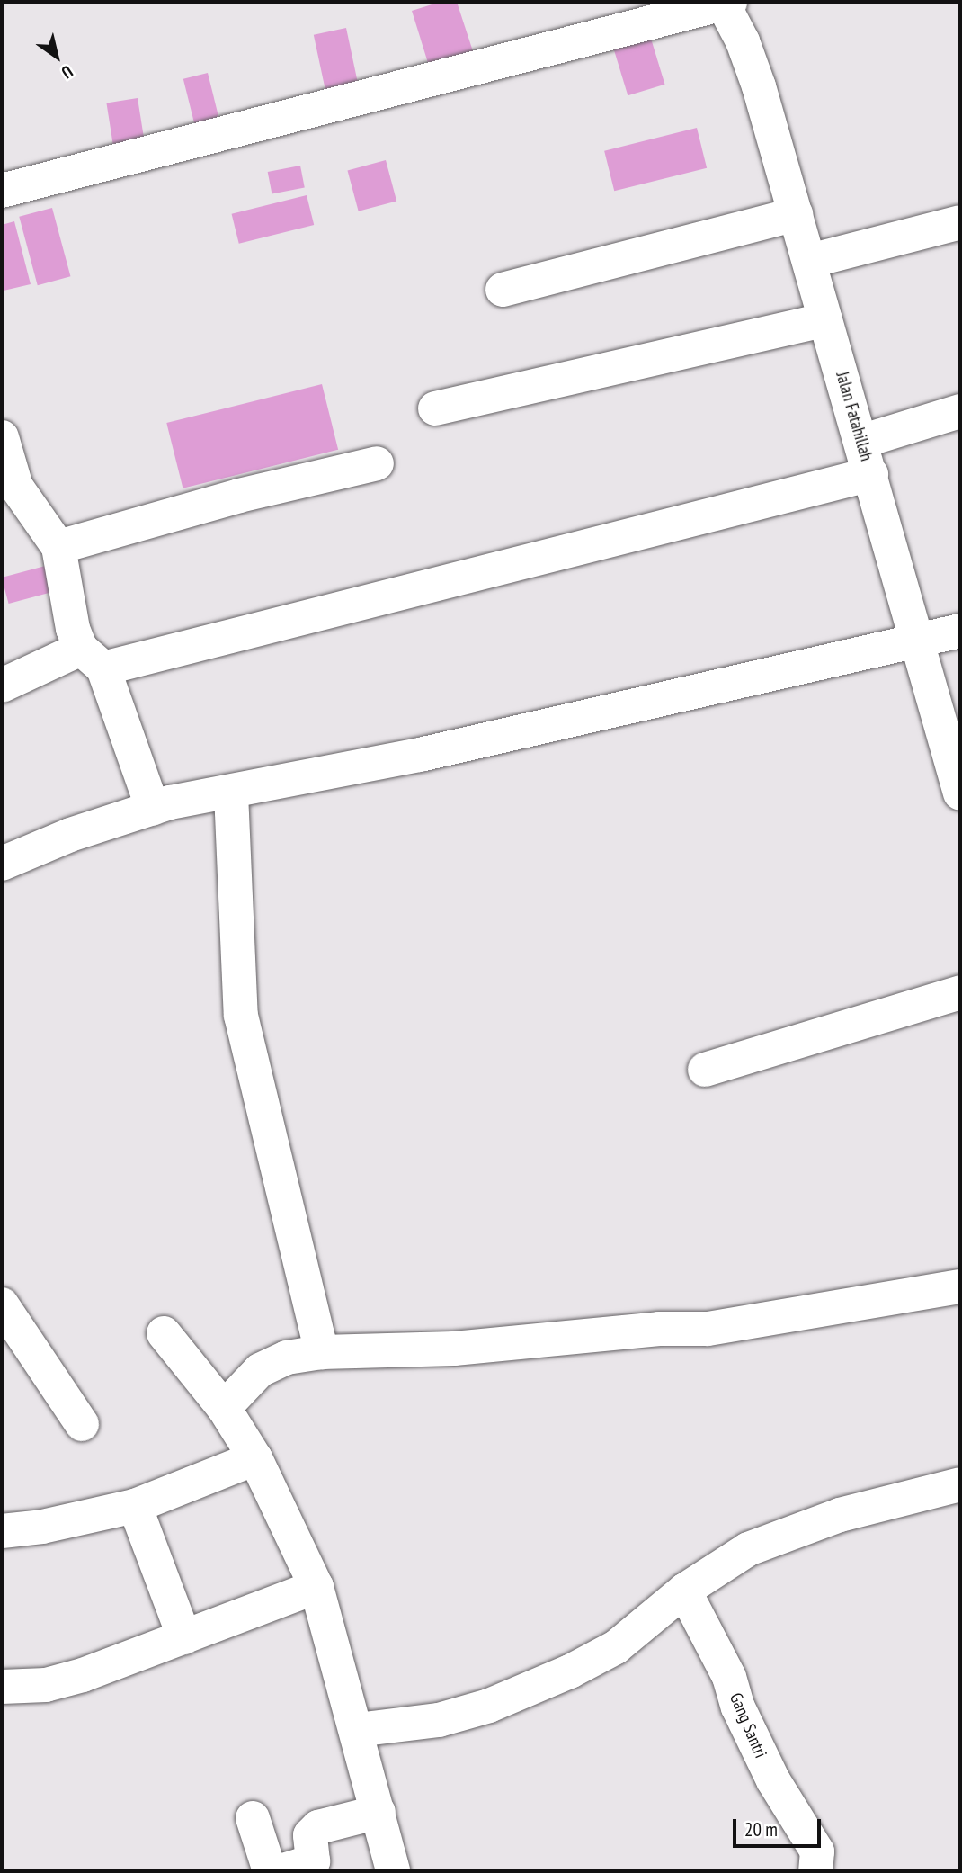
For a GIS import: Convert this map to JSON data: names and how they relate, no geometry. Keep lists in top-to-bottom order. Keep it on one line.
{"streets":{"street":["Jalan Fatahillah","Gang Santri"]},"scale_bar":"20 m","north":"bottom right"}
